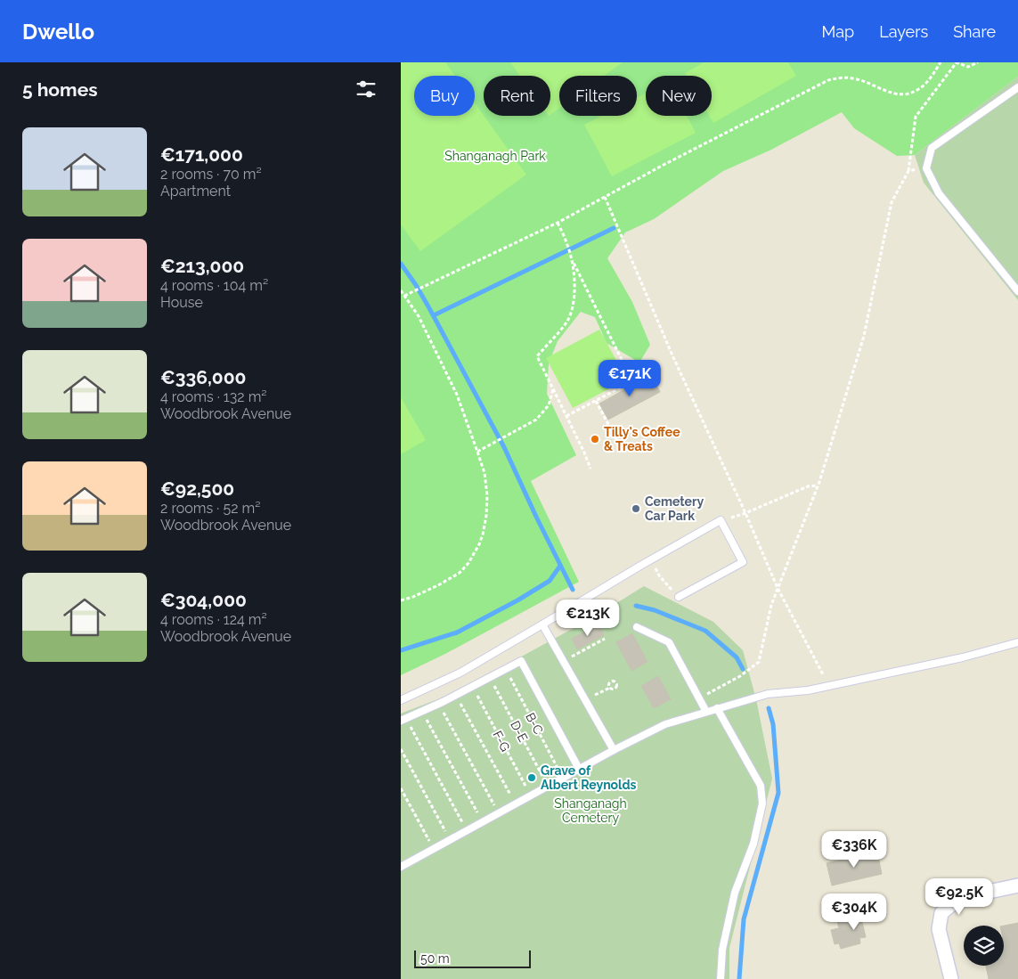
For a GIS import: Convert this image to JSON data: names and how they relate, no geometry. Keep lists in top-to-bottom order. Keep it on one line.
{"streets":{"path":["B-C","D-E","F-G"]},"parks":["Shanganagh Park","Shanganagh Cemetery"],"places":["Tilly's Coffee & Treats","Cemetery Car Park","Grave of Albert Reynolds"],"scale_bar":"50 m","page":{"header":"Dwello","nav":["Map","Layers","Share"],"heading":"5 homes","chip":["Buy","Rent","Filters","New"],"list":[{"name":"€171,000","note":"2 rooms · 70 m² · Apartment"},{"name":"€213,000","note":"4 rooms · 104 m² · House"},{"name":"€336,000","note":"4 rooms · 132 m² · Woodbrook Avenue"},{"name":"€92,500","note":"2 rooms · 52 m² · Woodbrook Avenue"},{"name":"€304,000","note":"4 rooms · 124 m² · Woodbrook Avenue"}],"price":["€171K","€213K","€336K","€92.5K","€304K"],"scale":"50 m"}}
